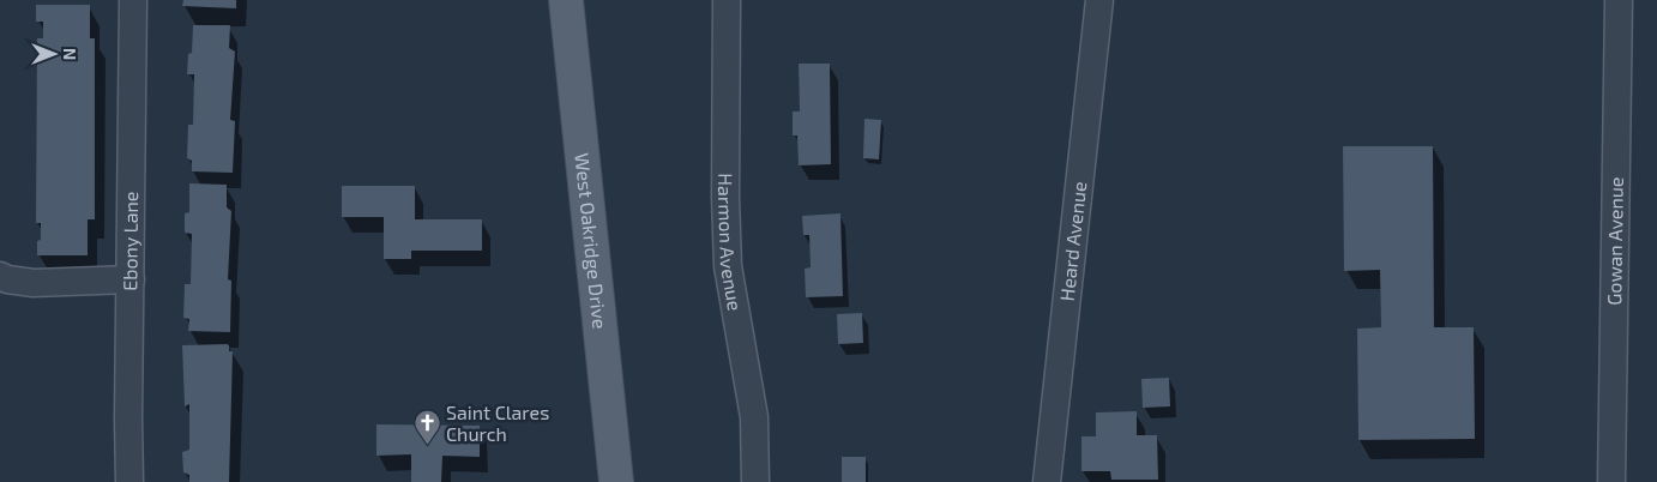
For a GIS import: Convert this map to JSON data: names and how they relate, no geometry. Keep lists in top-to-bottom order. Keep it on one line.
{"streets":{"main road":["West Oakridge Drive"],"street":["Ebony Lane","Heard Avenue","Gowan Avenue","Harmon Avenue"]},"places":{"church":["Saint Clares Church"]},"north":"right"}
